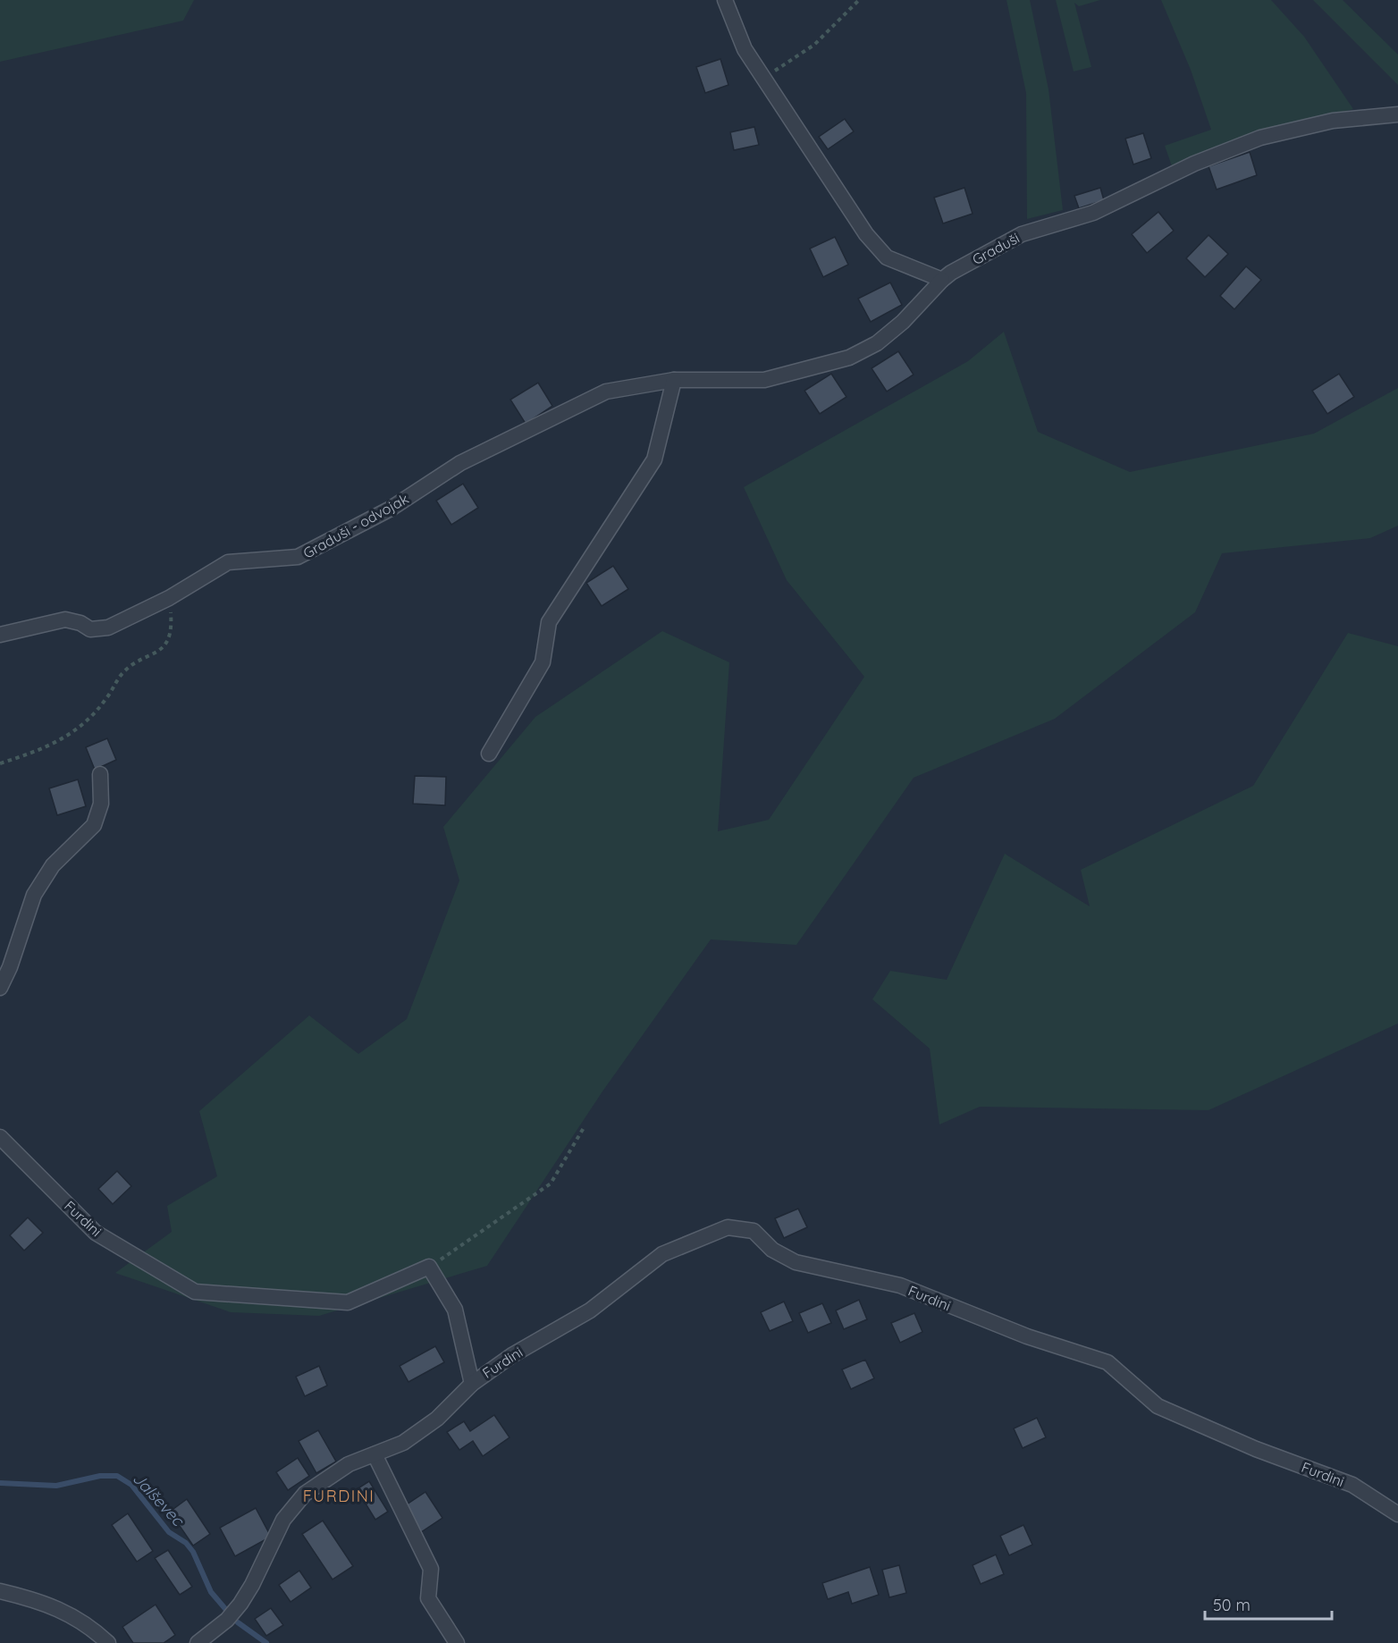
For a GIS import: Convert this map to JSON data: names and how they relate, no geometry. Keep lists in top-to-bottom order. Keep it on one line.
{"streets":{"street":["Graduši","Graduši - odvojak","Furdini"]},"crossings":[["Graduši","Graduši - odvojak"]],"districts":["FURDINI"],"water":["Jalševec"],"scale_bar":"50 m"}
